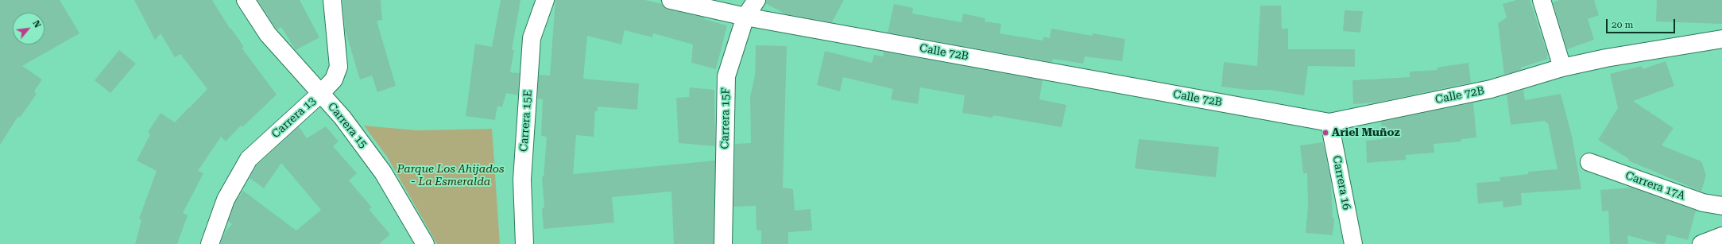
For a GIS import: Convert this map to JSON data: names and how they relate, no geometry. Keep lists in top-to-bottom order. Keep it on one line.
{"streets":{"street":["Calle 72B","Carrera 13","Carrera 15F","Carrera 15E","Carrera 15","Carrera 16","Carrera 17A"]},"crossings":[["Calle 72B","Carrera 15F"],["Calle 72B","Carrera 16"],["Carrera 13","Carrera 15"]],"parks":["Parque Los Ahijados - La Esmeralda"],"places":["Ariel Muñoz"],"scale_bar":"20 m","north":"top right"}
